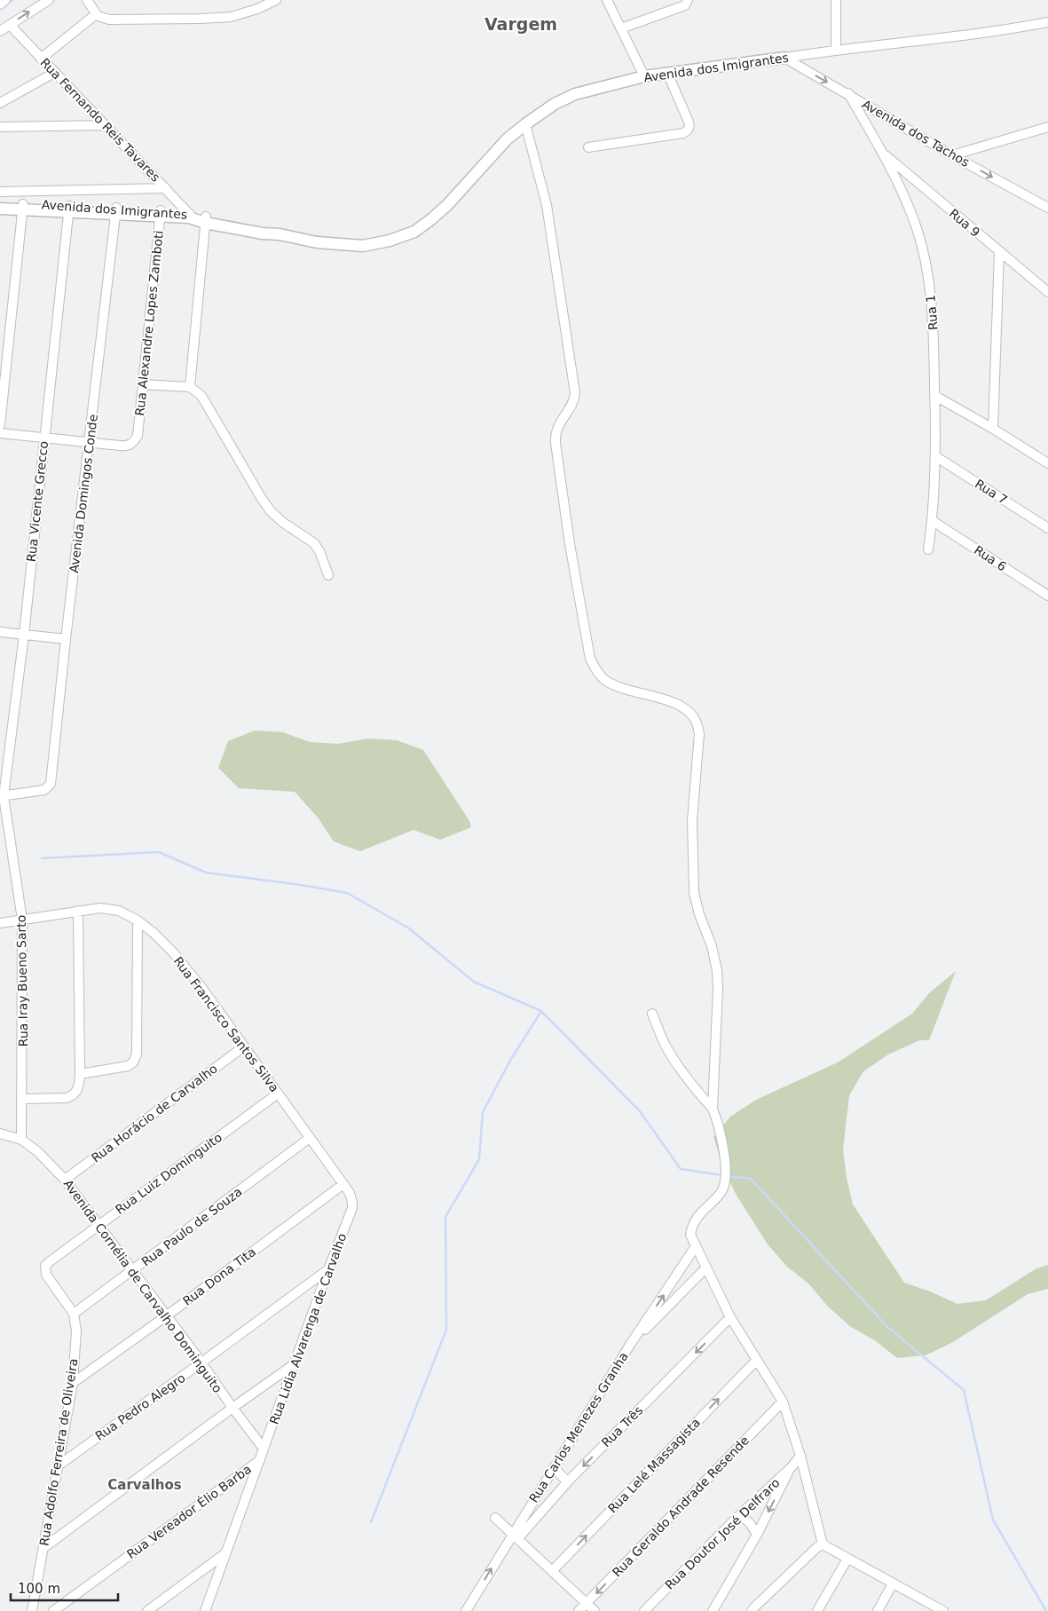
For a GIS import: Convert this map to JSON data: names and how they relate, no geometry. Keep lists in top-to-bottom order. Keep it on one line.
{"streets":{"main road":["Avenida dos Imigrantes"],"street":["Rua Fernando Reis Tavares","Avenida dos Tachos","Rua 9","Rua 1","Rua Alexandre Lopes Zamboti","Rua 7","Avenida Domingos Conde","Rua Vicente Grecco","Rua 6","Rua Iray Bueno Sarto","Rua Francisco Santos Silva","Rua Horácio de Carvalho","Rua Luiz Dominguito","Rua Paulo de Souza","Rua Dona Tita","Avenida Cornélia de Carvalho Dominguito","Rua Lidia Alvarenga de Carvalho","Rua Pedro Alegro","Rua Três","Rua Carlos Menezes Granha","Rua Adolfo Ferreira de Oliveira","Rua Lelé Massagista","Rua Geraldo Andrade Resende","Rua Vereador Élio Barba","Rua Doutor José Delfraro"]},"crossings":[["Avenida dos Imigrantes","Rua Fernando Reis Tavares"],["Avenida dos Imigrantes","Avenida dos Tachos"],["Avenida dos Imigrantes","Rua Alexandre Lopes Zamboti"],["Avenida dos Imigrantes","Avenida Domingos Conde"],["Avenida dos Imigrantes","Rua Vicente Grecco"],["Avenida dos Tachos","Rua 1"],["Rua 9","Rua 1"],["Rua 1","Rua 7"],["Rua 1","Rua 6"],["Rua Alexandre Lopes Zamboti","Avenida Domingos Conde"],["Avenida Domingos Conde","Rua Vicente Grecco"],["Avenida Domingos Conde","Rua Iray Bueno Sarto"],["Rua Vicente Grecco","Rua Iray Bueno Sarto"],["Rua Iray Bueno Sarto","Rua Francisco Santos Silva"],["Rua Iray Bueno Sarto","Avenida Cornélia de Carvalho Dominguito"],["Rua Francisco Santos Silva","Rua Horácio de Carvalho"],["Rua Francisco Santos Silva","Rua Luiz Dominguito"],["Rua Francisco Santos Silva","Rua Paulo de Souza"],["Rua Francisco Santos Silva","Rua Dona Tita"],["Rua Francisco Santos Silva","Rua Lidia Alvarenga de Carvalho"],["Rua Horácio de Carvalho","Avenida Cornélia de Carvalho Dominguito"],["Rua Luiz Dominguito","Avenida Cornélia de Carvalho Dominguito"],["Rua Luiz Dominguito","Rua Adolfo Ferreira de Oliveira"],["Rua Paulo de Souza","Avenida Cornélia de Carvalho Dominguito"],["Rua Paulo de Souza","Rua Adolfo Ferreira de Oliveira"],["Rua Dona Tita","Avenida Cornélia de Carvalho Dominguito"],["Rua Dona Tita","Rua Adolfo Ferreira de Oliveira"],["Avenida Cornélia de Carvalho Dominguito","Rua Lidia Alvarenga de Carvalho"],["Avenida Cornélia de Carvalho Dominguito","Rua Pedro Alegro"],["Rua Lidia Alvarenga de Carvalho","Rua Pedro Alegro"],["Rua Lidia Alvarenga de Carvalho","Rua Vereador Élio Barba"],["Rua Pedro Alegro","Rua Adolfo Ferreira de Oliveira"],["Rua Três","Rua Carlos Menezes Granha"]],"one_way":["Avenida dos Tachos","Rua Lelé Massagista"],"districts":["Vargem","Carvalhos"],"scale_bar":"100 m"}
